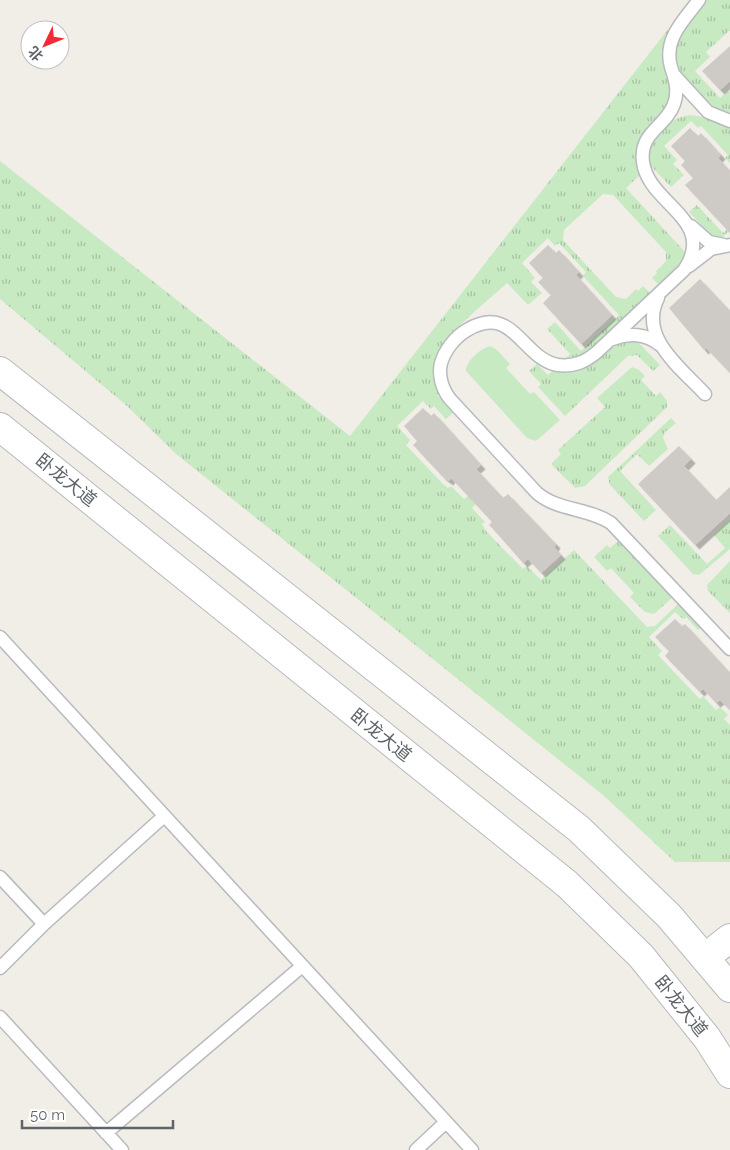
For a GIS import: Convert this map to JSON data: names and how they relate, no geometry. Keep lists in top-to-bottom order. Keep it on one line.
{"streets":{"main road":["卧龙大道"]},"scale_bar":"50 m","north":"bottom left"}
